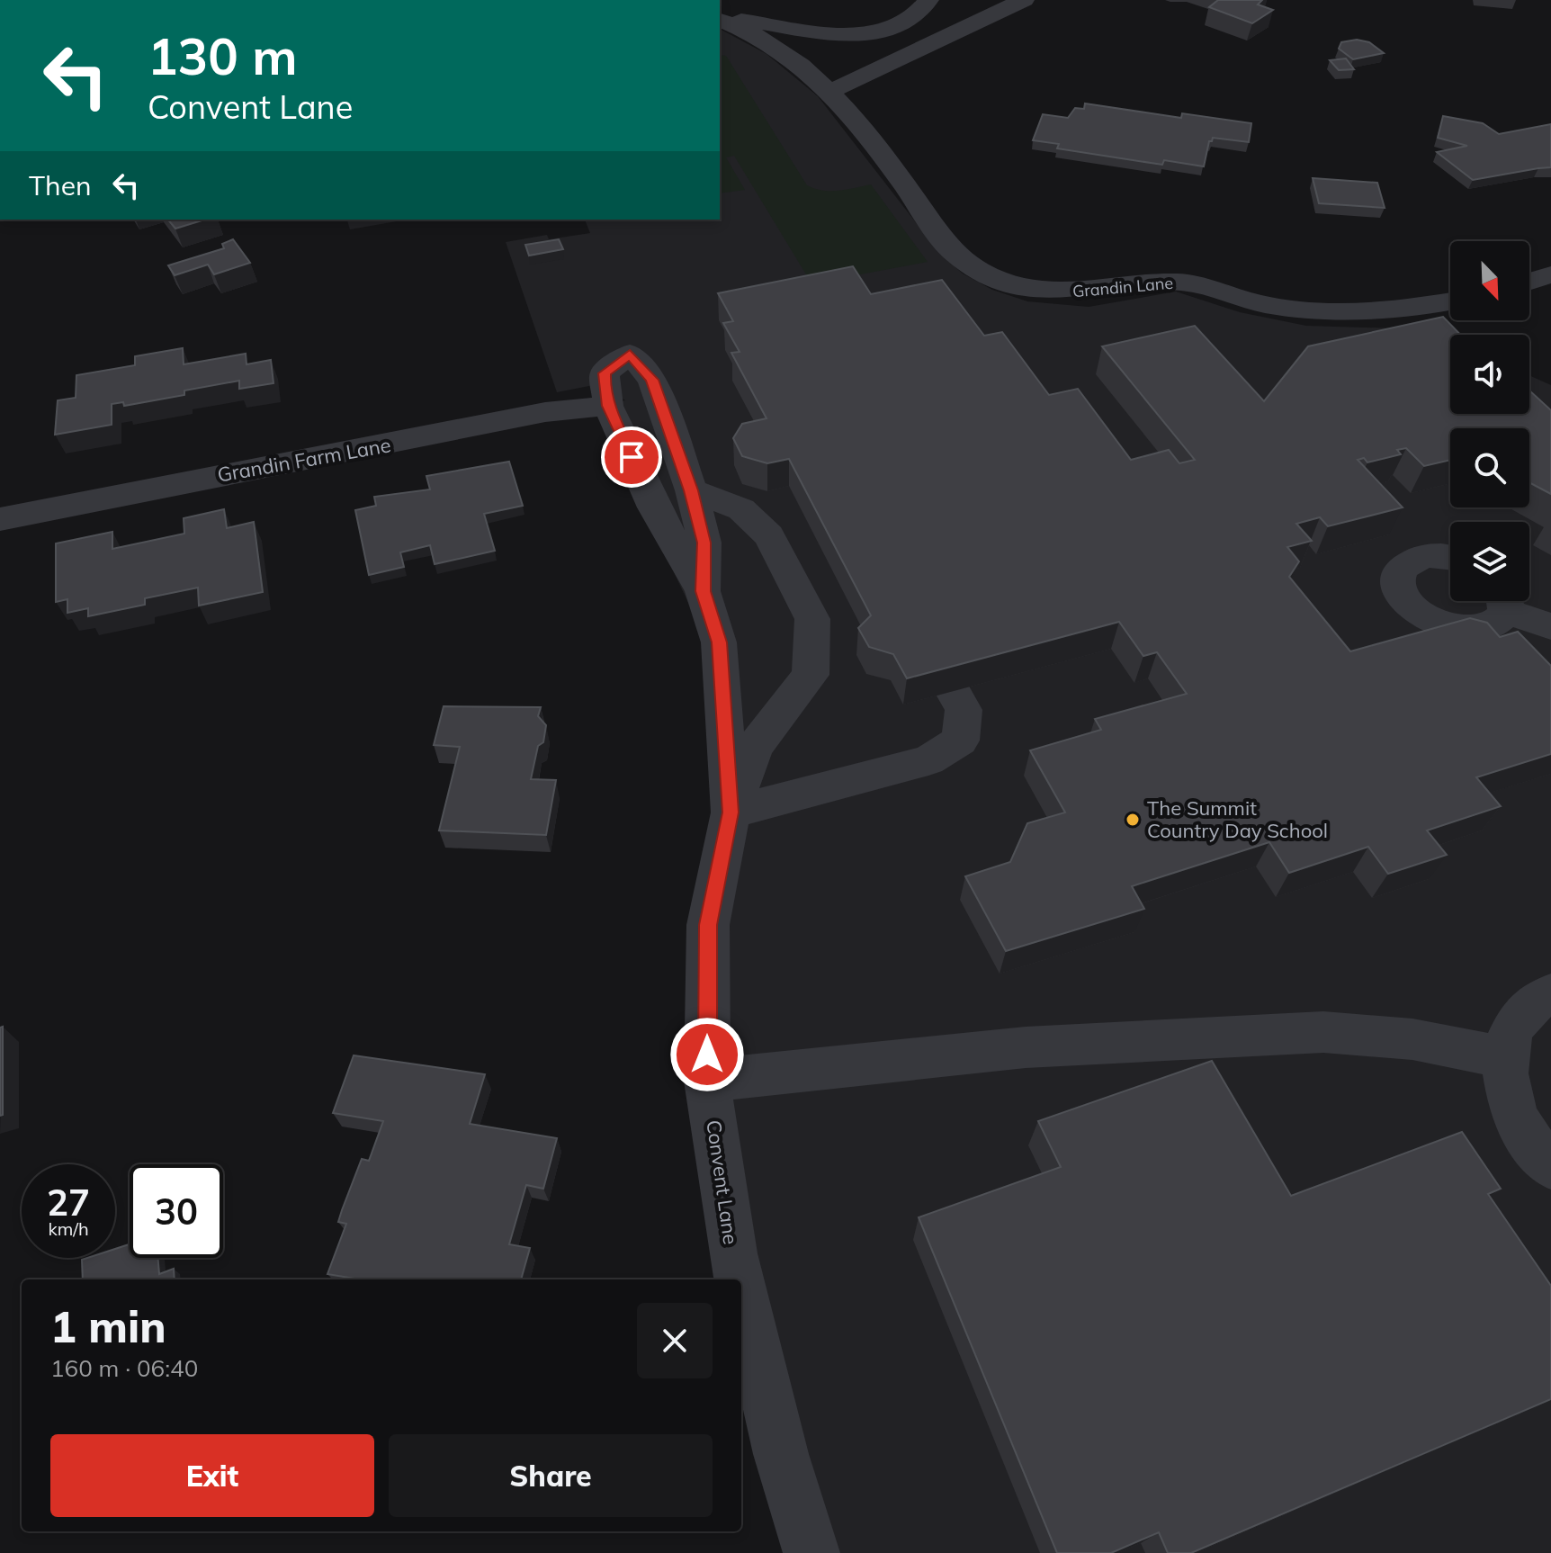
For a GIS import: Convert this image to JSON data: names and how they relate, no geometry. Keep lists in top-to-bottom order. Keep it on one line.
{"streets":{"street":["Grandin Lane","Grandin Farm Lane","Convent Lane"]},"crossings":[["Grandin Farm Lane","Convent Lane"]],"places":["The Summit Country Day School"],"north":"bottom right","page":{"turn":["130 m","Convent Lane"],"then":"Then","speed":"27 km/h","limit":"30","heading":["1 min","160 m · 06:40"],"buttons":["Exit","Share"]}}
